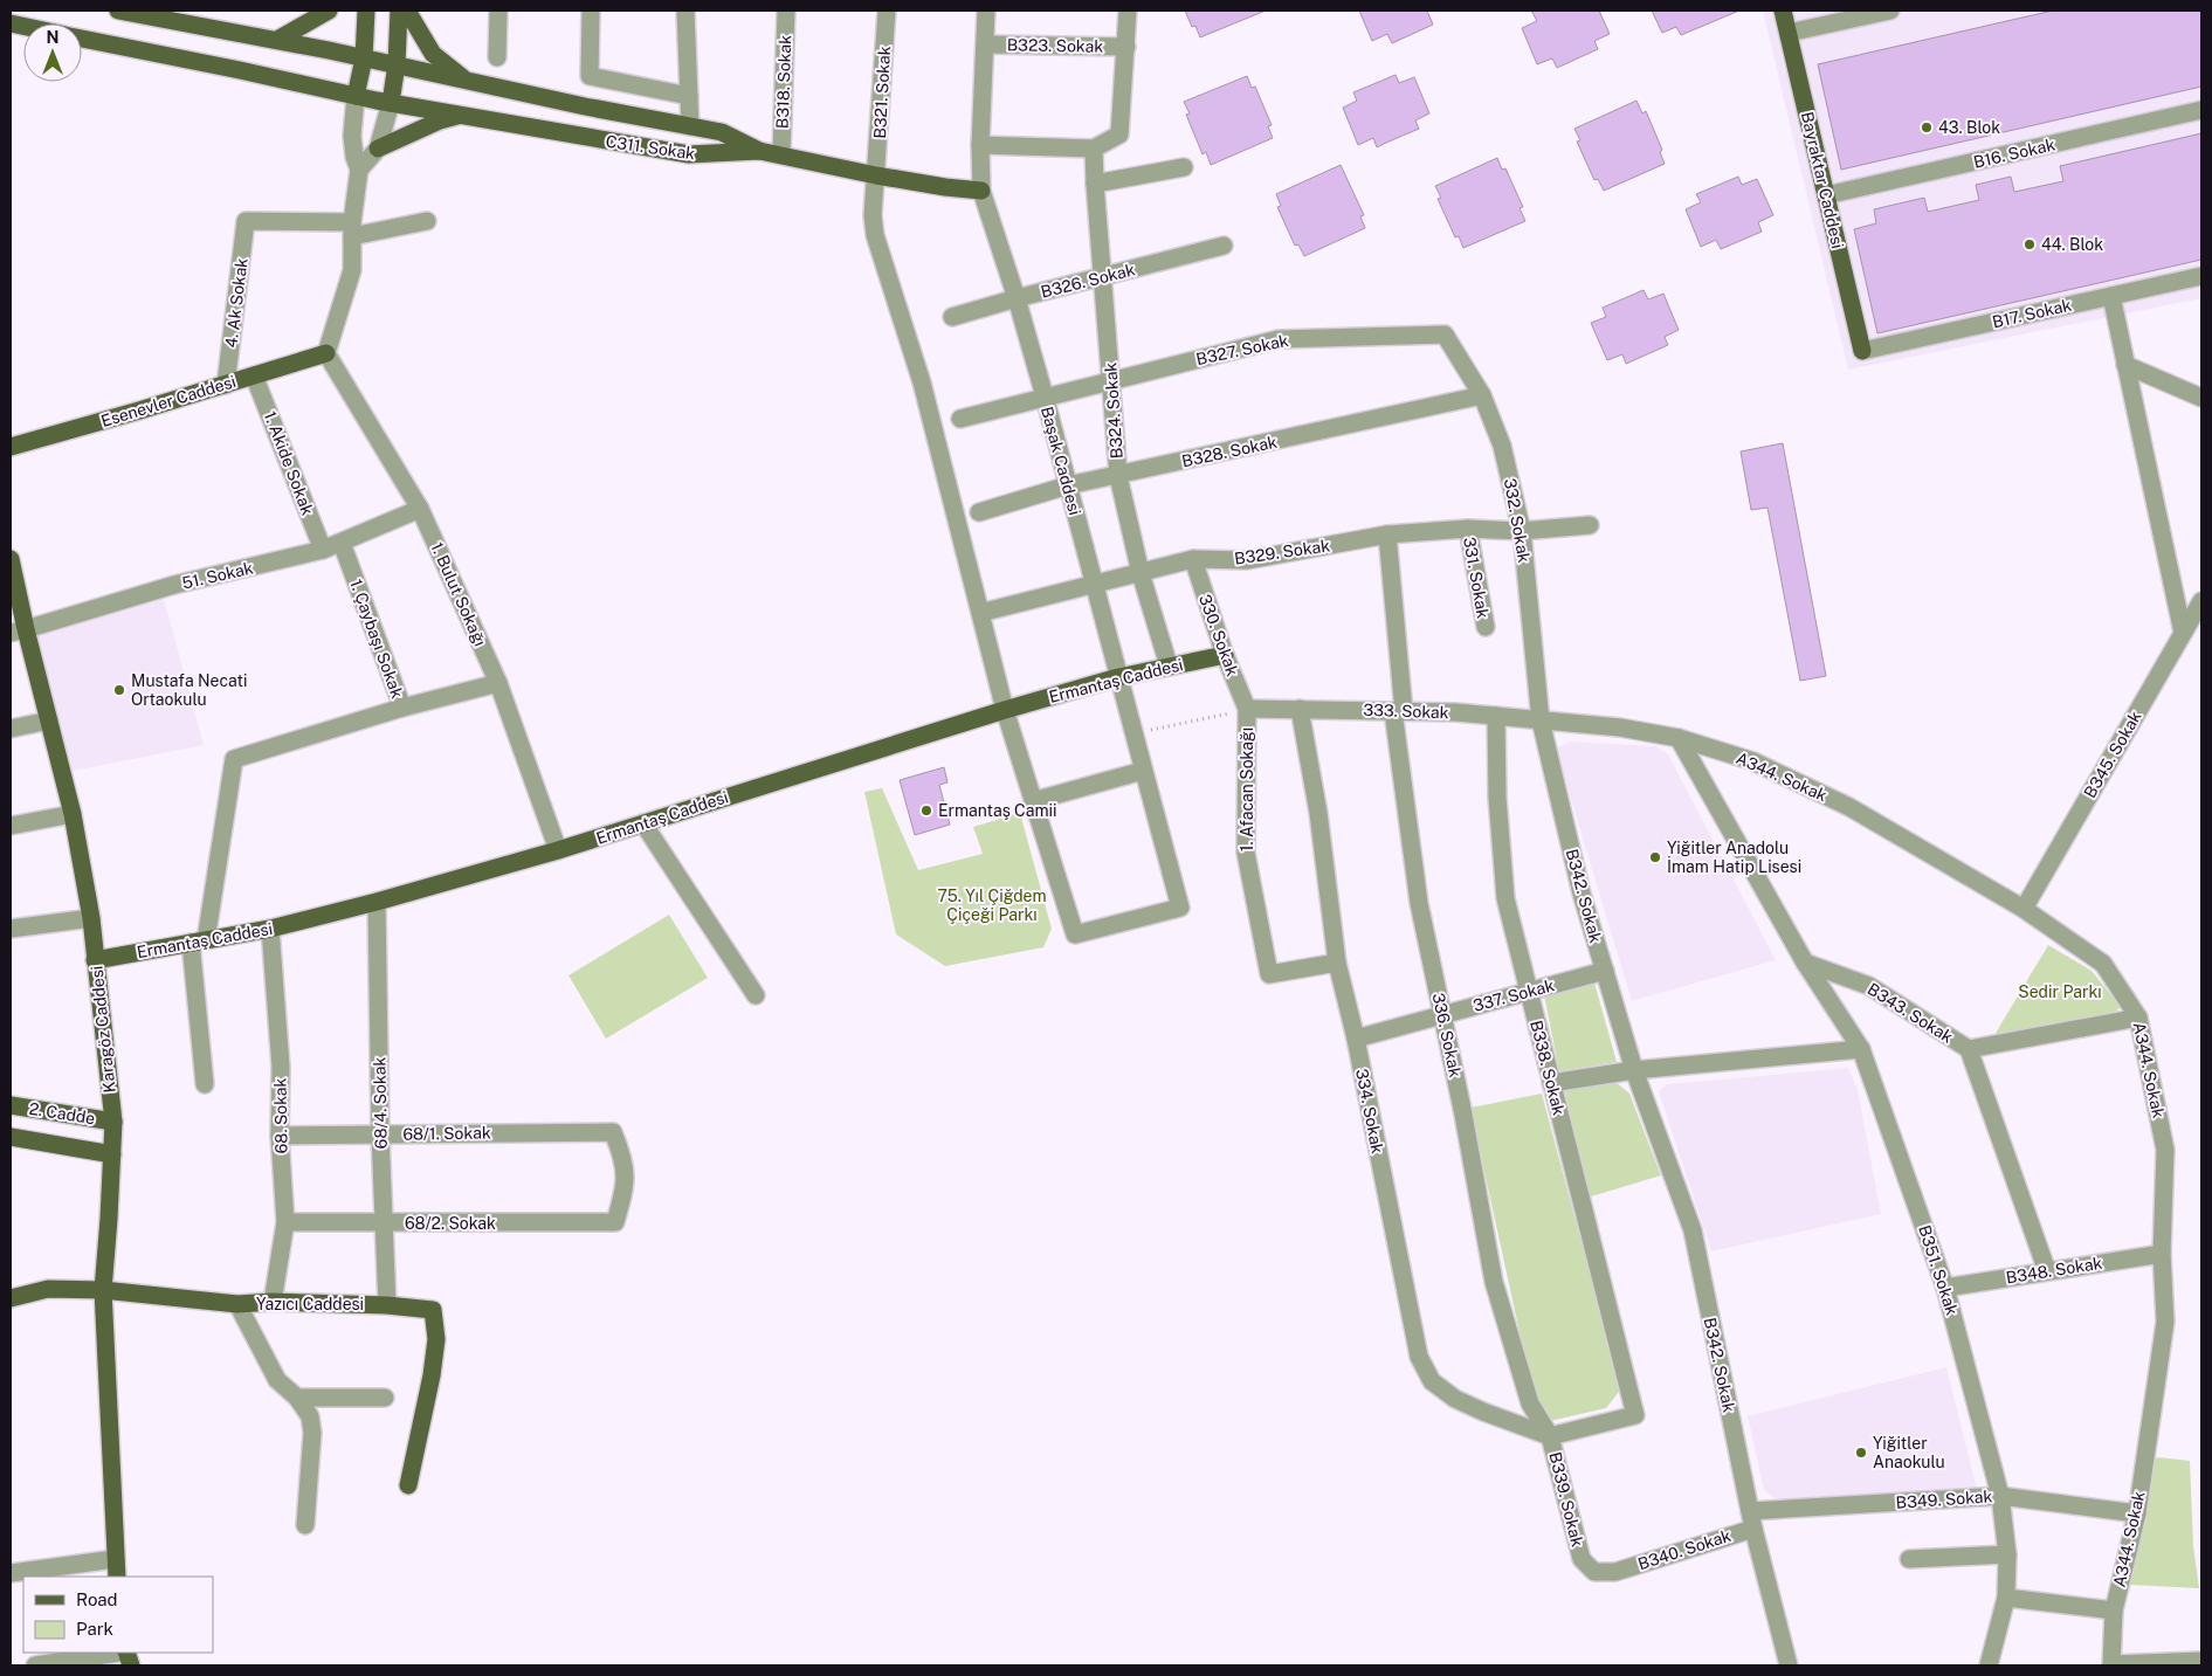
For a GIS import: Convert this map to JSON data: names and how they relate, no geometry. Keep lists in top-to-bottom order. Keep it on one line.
{"streets":{"main road":["C311. Sokak","Bayraktar Caddesi","Esenevler Caddesi","Ermantaş Caddesi","Karagöz Caddesi","2. Cadde","Yazıcı Caddesi"],"street":["B323. Sokak","B318. Sokak","B321. Sokak","B16. Sokak","B326. Sokak","4. Ak Sokak","B17. Sokak","B327. Sokak","B324. Sokak","B328. Sokak","Başak Caddesi","1. Akide Sokak","332. Sokak","B329. Sokak","51. Sokak","331. Sokak","1. Bulut Sokağı","330. Sokak","1. Çaybaşı Sokak","333. Sokak","B345. Sokak","A344. Sokak","1. Afacan Sokağı","B342. Sokak","337. Sokak","B343. Sokak","336. Sokak","B338. Sokak","68/4. Sokak","334. Sokak","68. Sokak","68/1. Sokak","68/2. Sokak","B351. Sokak","B348. Sokak","B339. Sokak","B349. Sokak","B340. Sokak"]},"crossings":[["B323. Sokak","Başak Caddesi"],["B318. Sokak","C311. Sokak"],["B321. Sokak","C311. Sokak"],["B321. Sokak","Başak Caddesi"],["B321. Sokak","B329. Sokak"],["B321. Sokak","Ermantaş Caddesi"],["C311. Sokak","Başak Caddesi"],["B16. Sokak","Bayraktar Caddesi"],["Bayraktar Caddesi","B17. Sokak"],["B326. Sokak","B324. Sokak"],["B326. Sokak","Başak Caddesi"],["4. Ak Sokak","Esenevler Caddesi"],["B327. Sokak","B324. Sokak"],["B327. Sokak","Başak Caddesi"],["B327. Sokak","332. Sokak"],["Esenevler Caddesi","1. Akide Sokak"],["Esenevler Caddesi","1. Bulut Sokağı"],["B324. Sokak","B328. Sokak"],["B324. Sokak","B329. Sokak"],["B324. Sokak","Ermantaş Caddesi"],["B328. Sokak","Başak Caddesi"],["B328. Sokak","332. Sokak"],["Başak Caddesi","B329. Sokak"],["Başak Caddesi","Ermantaş Caddesi"],["1. Akide Sokak","51. Sokak"],["332. Sokak","B329. Sokak"],["332. Sokak","333. Sokak"],["332. Sokak","B342. Sokak"],["B329. Sokak","331. Sokak"],["B329. Sokak","330. Sokak"],["B329. Sokak","336. Sokak"],["51. Sokak","1. Bulut Sokağı"],["51. Sokak","1. Çaybaşı Sokak"],["51. Sokak","Karagöz Caddesi"],["1. Bulut Sokağı","1. Çaybaşı Sokak"],["1. Bulut Sokağı","Ermantaş Caddesi"],["330. Sokak","Ermantaş Caddesi"],["330. Sokak","333. Sokak"],["330. Sokak","1. Afacan Sokağı"],["Ermantaş Caddesi","Karagöz Caddesi"],["Ermantaş Caddesi","68/4. Sokak"],["Ermantaş Caddesi","68. Sokak"],["333. Sokak","A344. Sokak"],["333. Sokak","1. Afacan Sokağı"],["333. Sokak","B342. Sokak"],["333. Sokak","336. Sokak"],["333. Sokak","B338. Sokak"],["333. Sokak","334. Sokak"],["B345. Sokak","A344. Sokak"],["A344. Sokak","B348. Sokak"],["A344. Sokak","B349. Sokak"],["1. Afacan Sokağı","334. Sokak"],["B342. Sokak","337. Sokak"],["B342. Sokak","B349. Sokak"],["B342. Sokak","B340. Sokak"],["337. Sokak","336. Sokak"],["337. Sokak","B338. Sokak"],["337. Sokak","334. Sokak"],["B343. Sokak","B351. Sokak"],["B343. Sokak","B348. Sokak"],["Karagöz Caddesi","2. Cadde"],["Karagöz Caddesi","Yazıcı Caddesi"],["336. Sokak","B339. Sokak"],["B338. Sokak","B339. Sokak"],["68/4. Sokak","68/1. Sokak"],["68/4. Sokak","68/2. Sokak"],["68/4. Sokak","Yazıcı Caddesi"],["334. Sokak","B339. Sokak"],["68. Sokak","68/1. Sokak"],["68. Sokak","68/2. Sokak"],["68. Sokak","Yazıcı Caddesi"],["68/1. Sokak","68/2. Sokak"],["B351. Sokak","B348. Sokak"],["B351. Sokak","B349. Sokak"],["B339. Sokak","B340. Sokak"],["B349. Sokak","B340. Sokak"]],"parks":["75. Yıl Çiğdem Çiçeği Parkı","Sedir Parkı"],"places":["43. Blok","44. Blok","Mustafa Necati Ortaokulu","Ermantaş Camii","Yiğitler Anadolu İmam Hatip Lisesi","Yiğitler Anaokulu"],"legend":["Road","Park"],"north":"top"}
